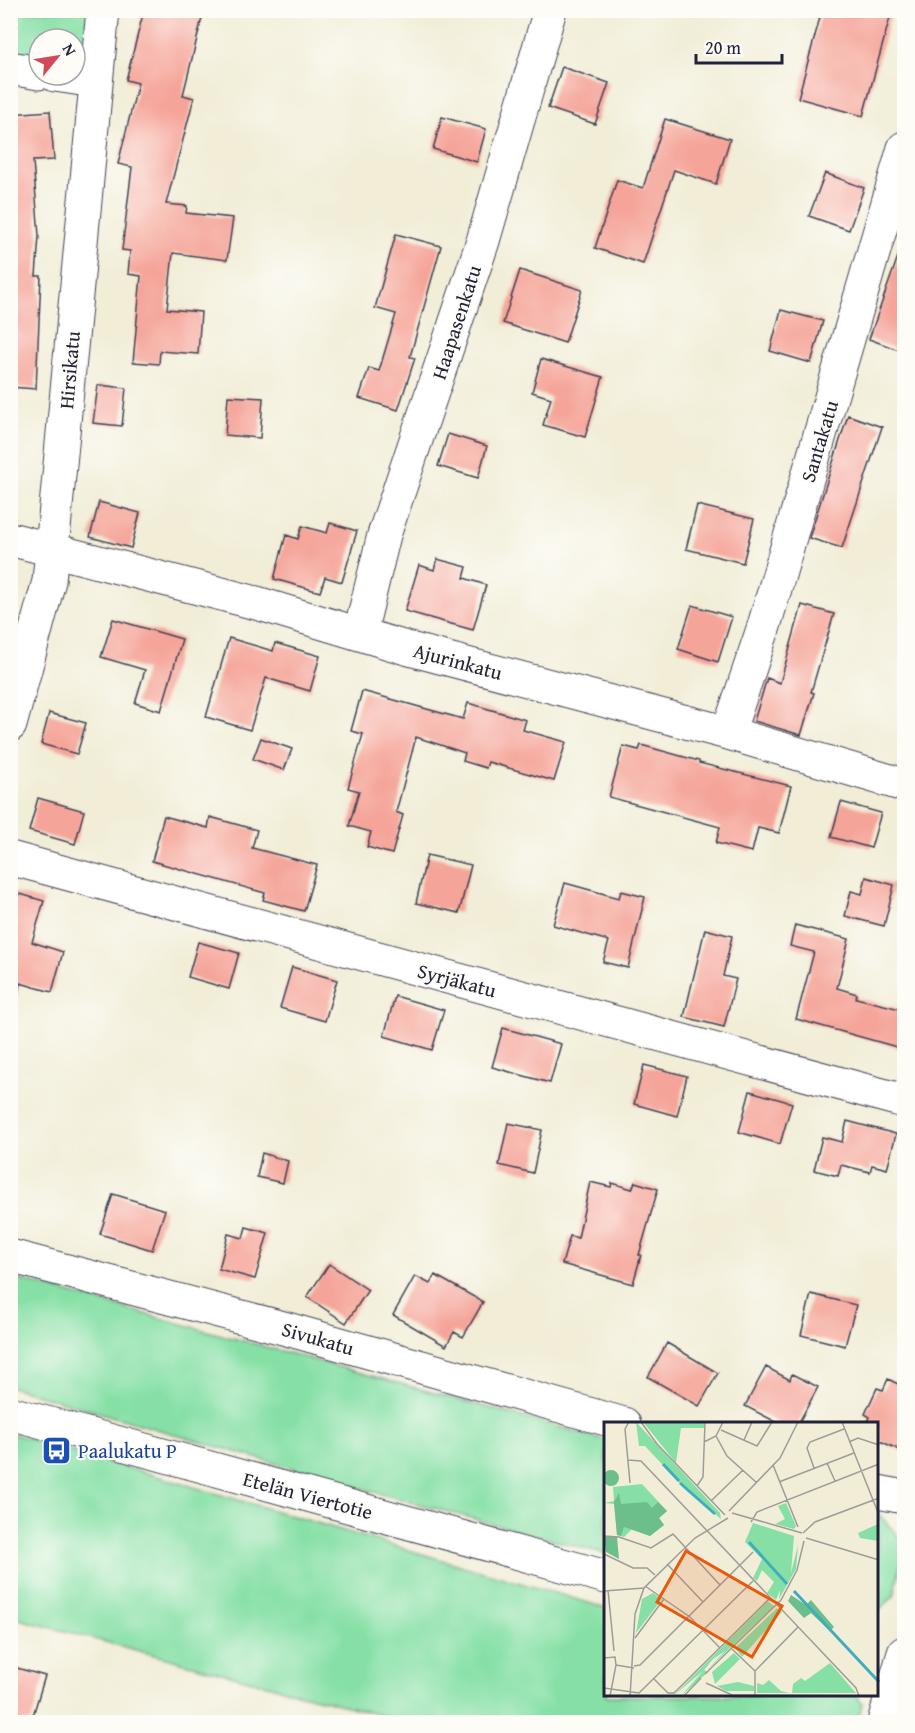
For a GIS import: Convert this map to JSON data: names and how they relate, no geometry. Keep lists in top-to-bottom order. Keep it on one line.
{"streets":{"street":["Haapasenkatu","Hirsikatu","Santakatu","Ajurinkatu","Syrjäkatu","Sivukatu","Etelän Viertotie"]},"crossings":[["Haapasenkatu","Ajurinkatu"],["Hirsikatu","Ajurinkatu"],["Santakatu","Ajurinkatu"]],"places":{"bus stop":["Paalukatu P"]},"scale_bar":"20 m","north":"top right"}
